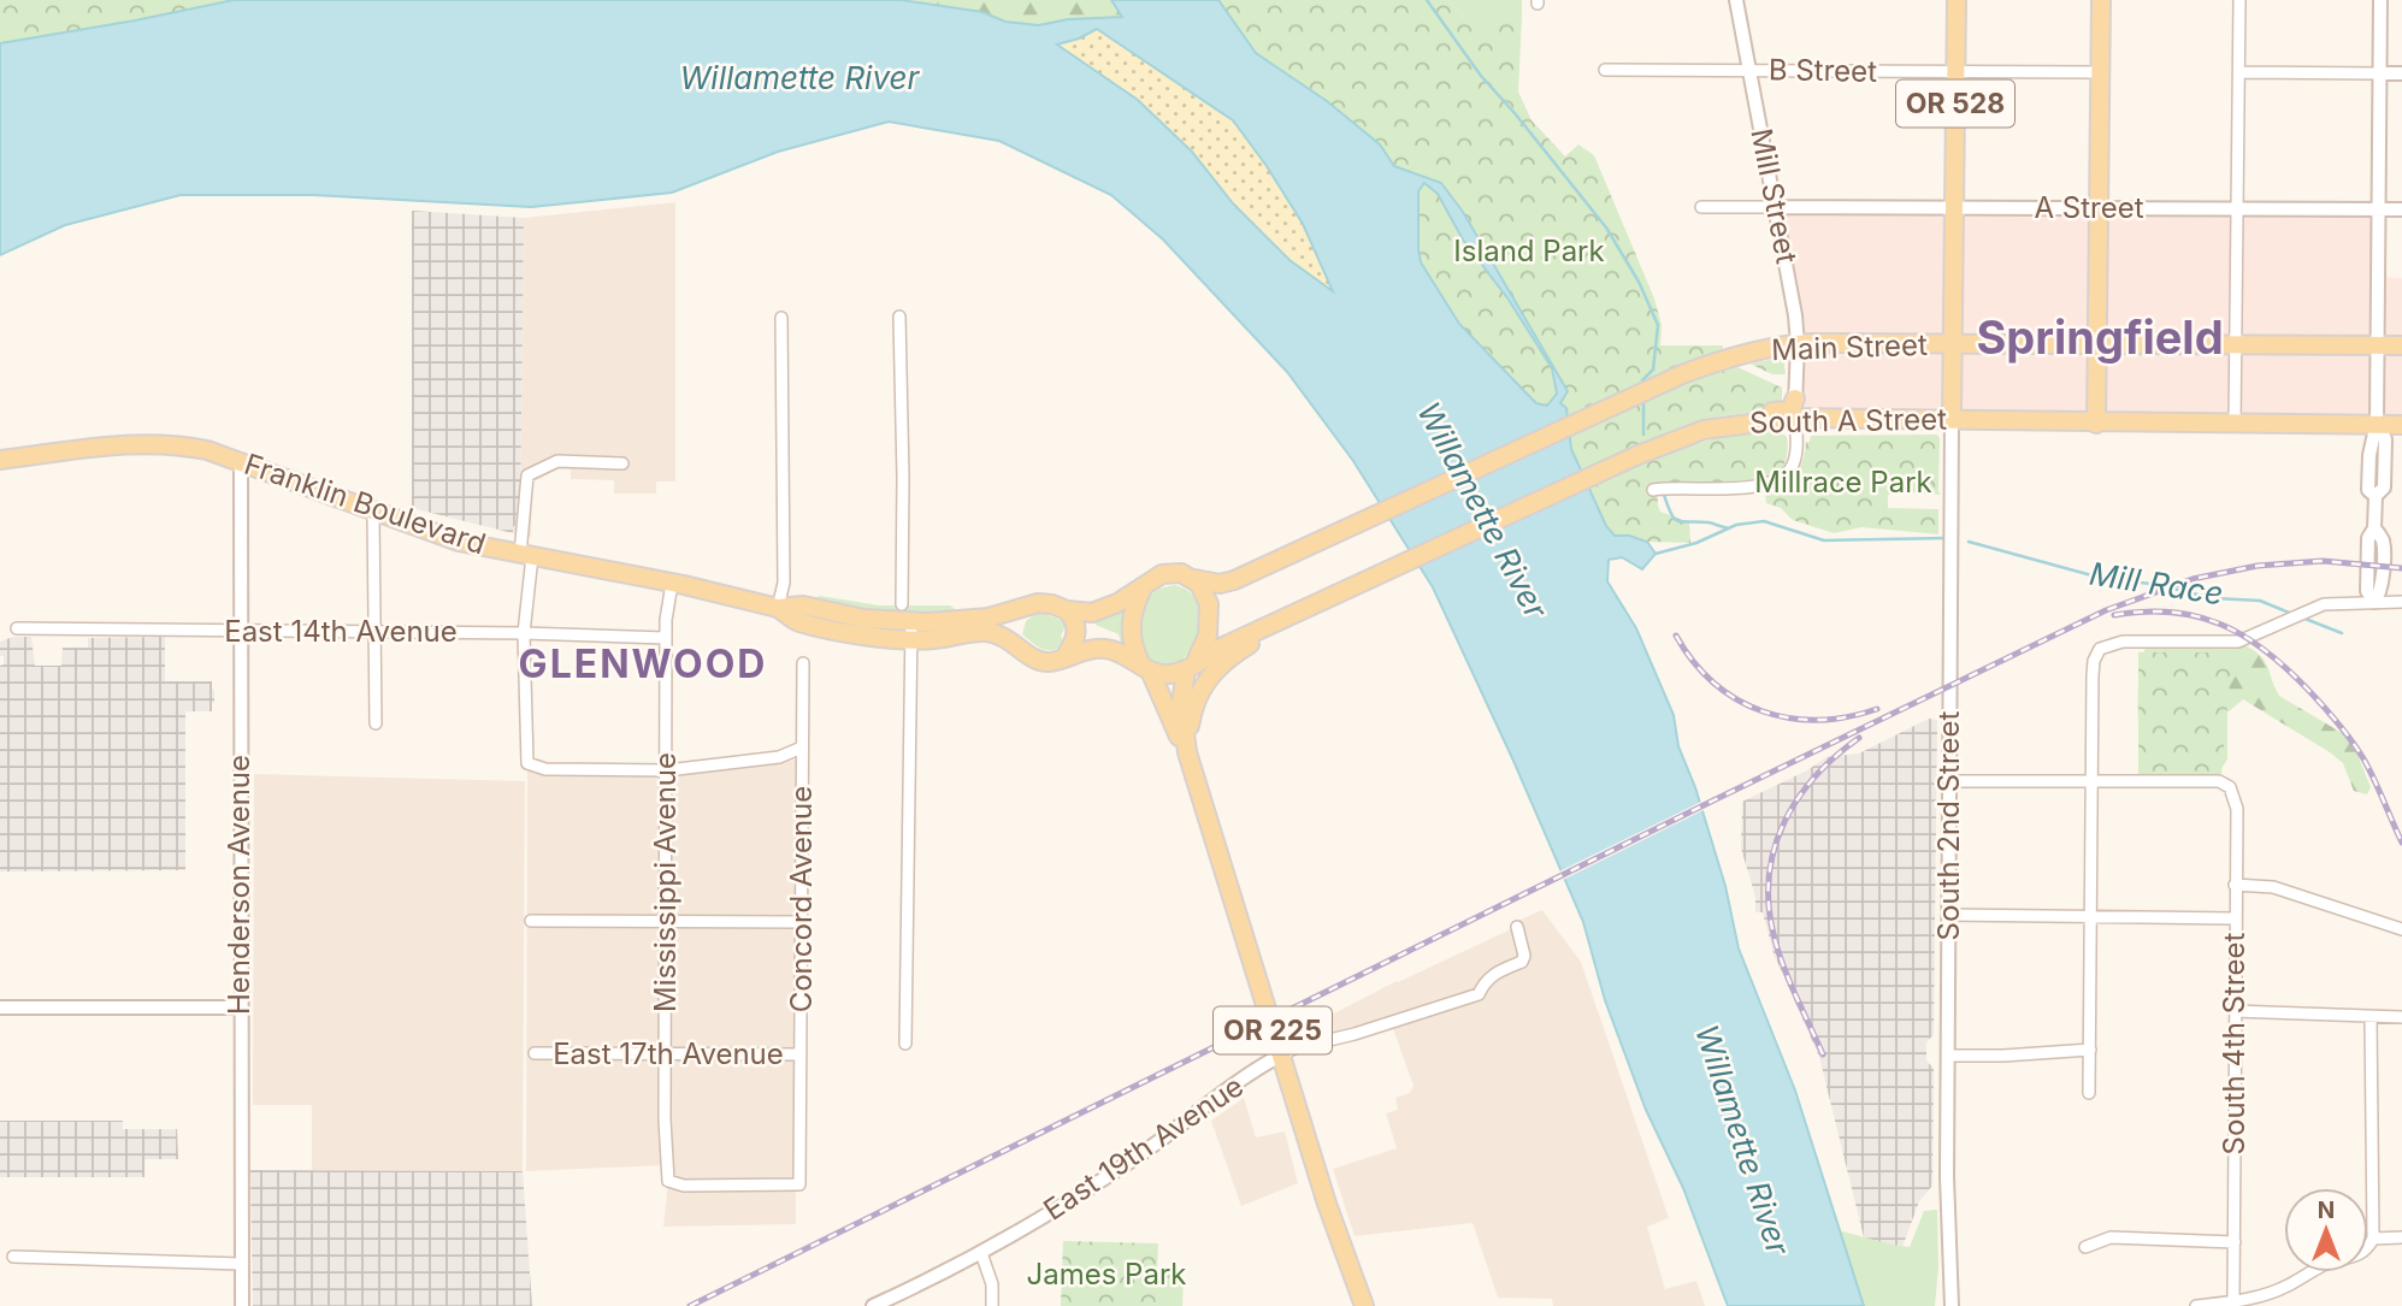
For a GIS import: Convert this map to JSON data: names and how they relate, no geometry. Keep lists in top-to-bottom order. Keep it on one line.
{"streets":{"main road":["OR 528","Main Street","South A Street","Franklin Boulevard","South 2nd Street","OR 225"],"street":["B Street","Mill Street","A Street","East 14th Avenue","Mississippi Avenue","Henderson Avenue","Concord Avenue","South 4th Street","East 17th Avenue","East 19th Avenue"]},"crossings":[["B Street","OR 528"],["B Street","Mill Street"],["OR 528","A Street"],["OR 528","Main Street"],["OR 528","South 2nd Street"],["Mill Street","A Street"],["Mill Street","Main Street"],["Mill Street","South A Street"],["Main Street","South A Street"],["Main Street","Franklin Boulevard"],["Main Street","South 2nd Street"],["Main Street","OR 225"],["South A Street","Franklin Boulevard"],["South A Street","South 2nd Street"],["South A Street","OR 225"],["Franklin Boulevard","Mississippi Avenue"],["Franklin Boulevard","Henderson Avenue"],["Franklin Boulevard","OR 225"],["East 14th Avenue","Mississippi Avenue"],["East 14th Avenue","Henderson Avenue"],["Mississippi Avenue","Concord Avenue"],["Mississippi Avenue","East 17th Avenue"],["Concord Avenue","East 17th Avenue"],["OR 225","East 19th Avenue"]],"districts":["Springfield","GLENWOOD"],"water":["Willamette River","Mill Race"],"parks":["Island Park","Millrace Park","James Park"],"north":"top"}
